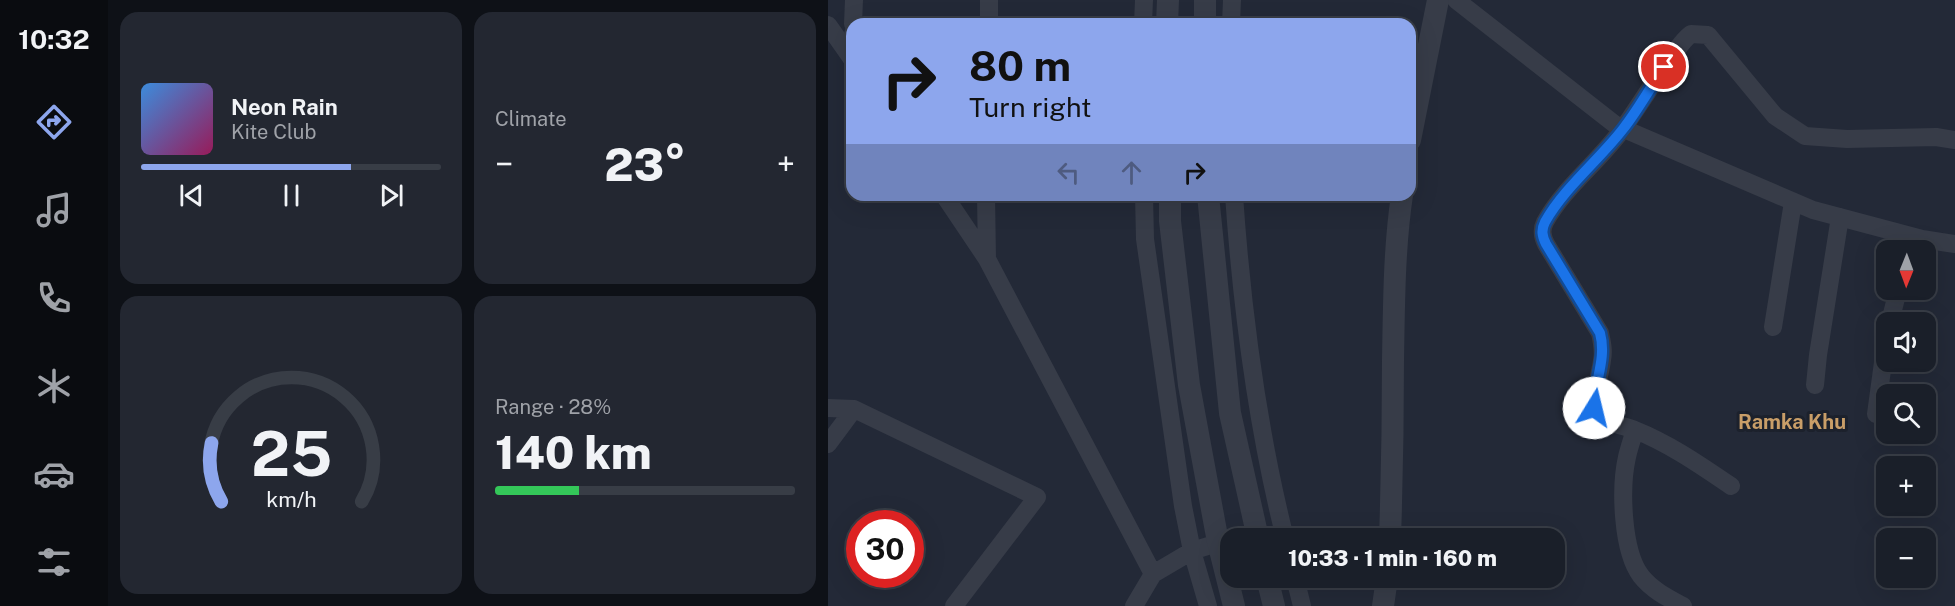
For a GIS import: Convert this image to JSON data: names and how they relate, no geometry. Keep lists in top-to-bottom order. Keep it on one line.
{"districts":["Ramka Khu"],"north":"bottom","page":{"tabs":"10:32","tile":["Climate",["Range · 28%","140 km"]],"turn":["80 m","Turn right"],"song":["Neon Rain","Kite Club"],"heat":["−","23°","+"],"map_buttons":["+","−"],"limit":"30","trip":"10:33 · 1 min · 160 m","gauge":["25","km/h"]}}
